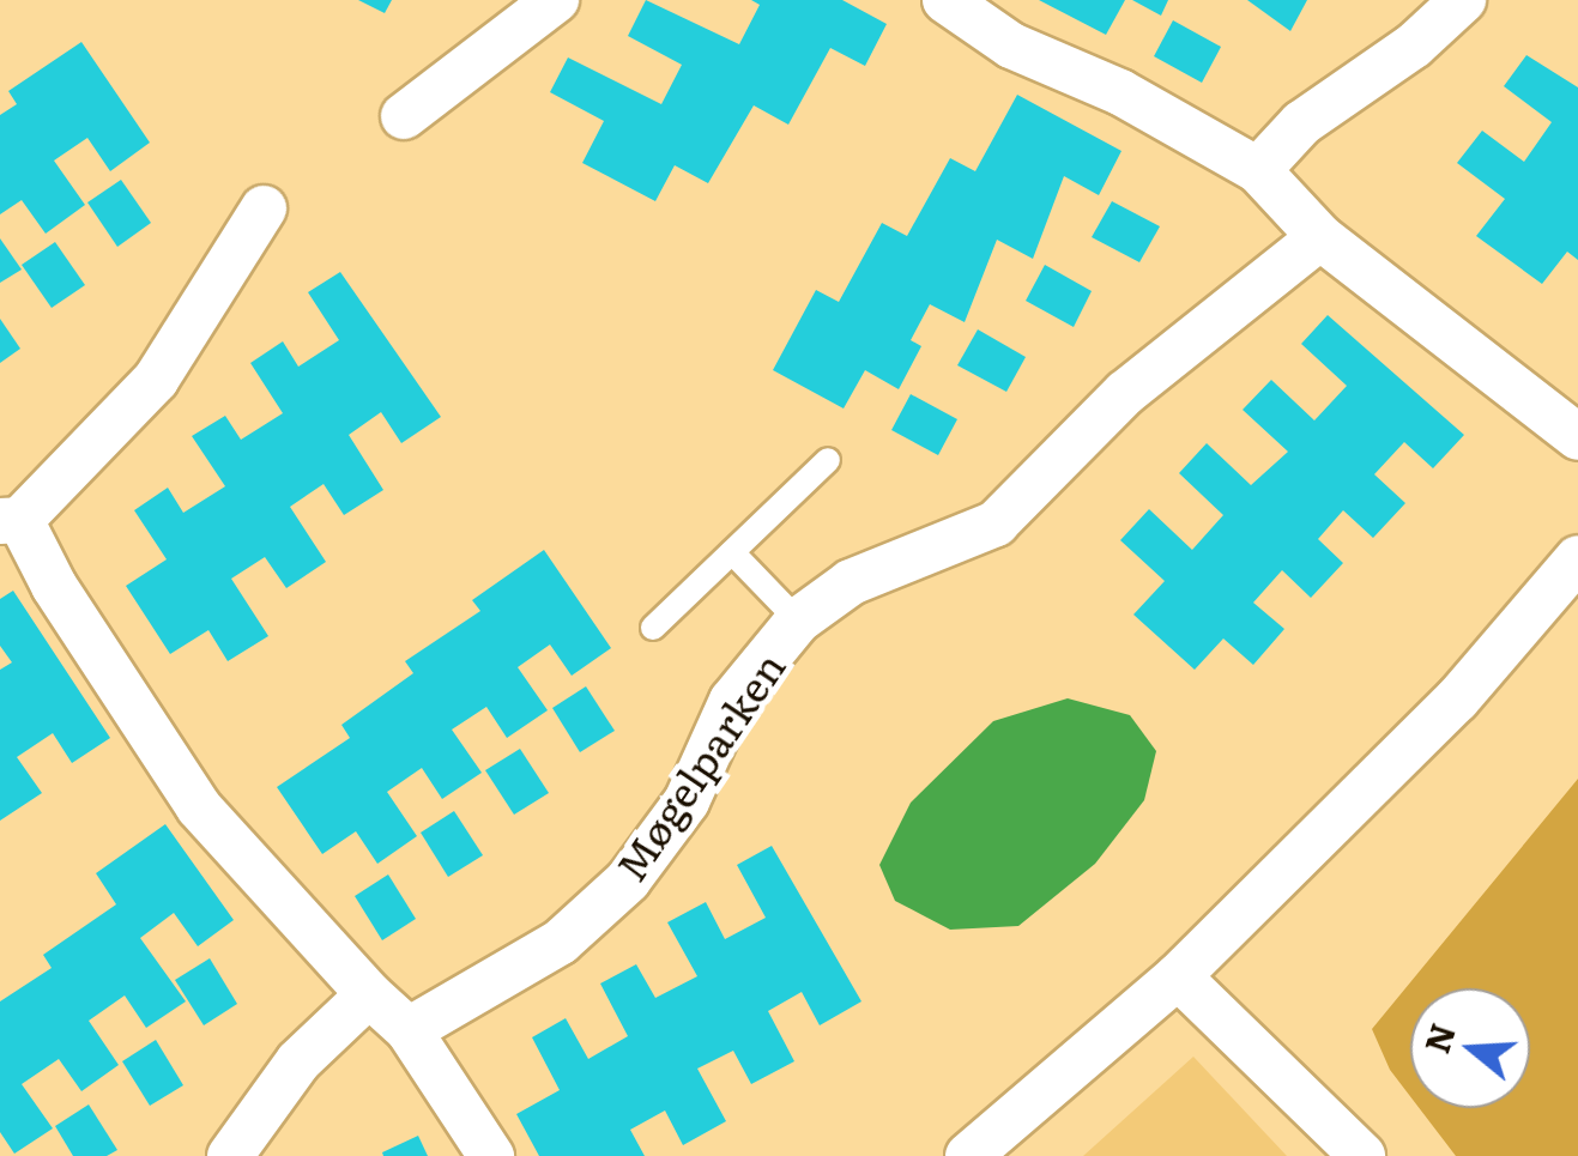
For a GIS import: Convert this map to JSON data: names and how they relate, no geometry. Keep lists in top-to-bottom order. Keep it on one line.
{"streets":{"street":["Møgelparken"]},"north":"left"}
